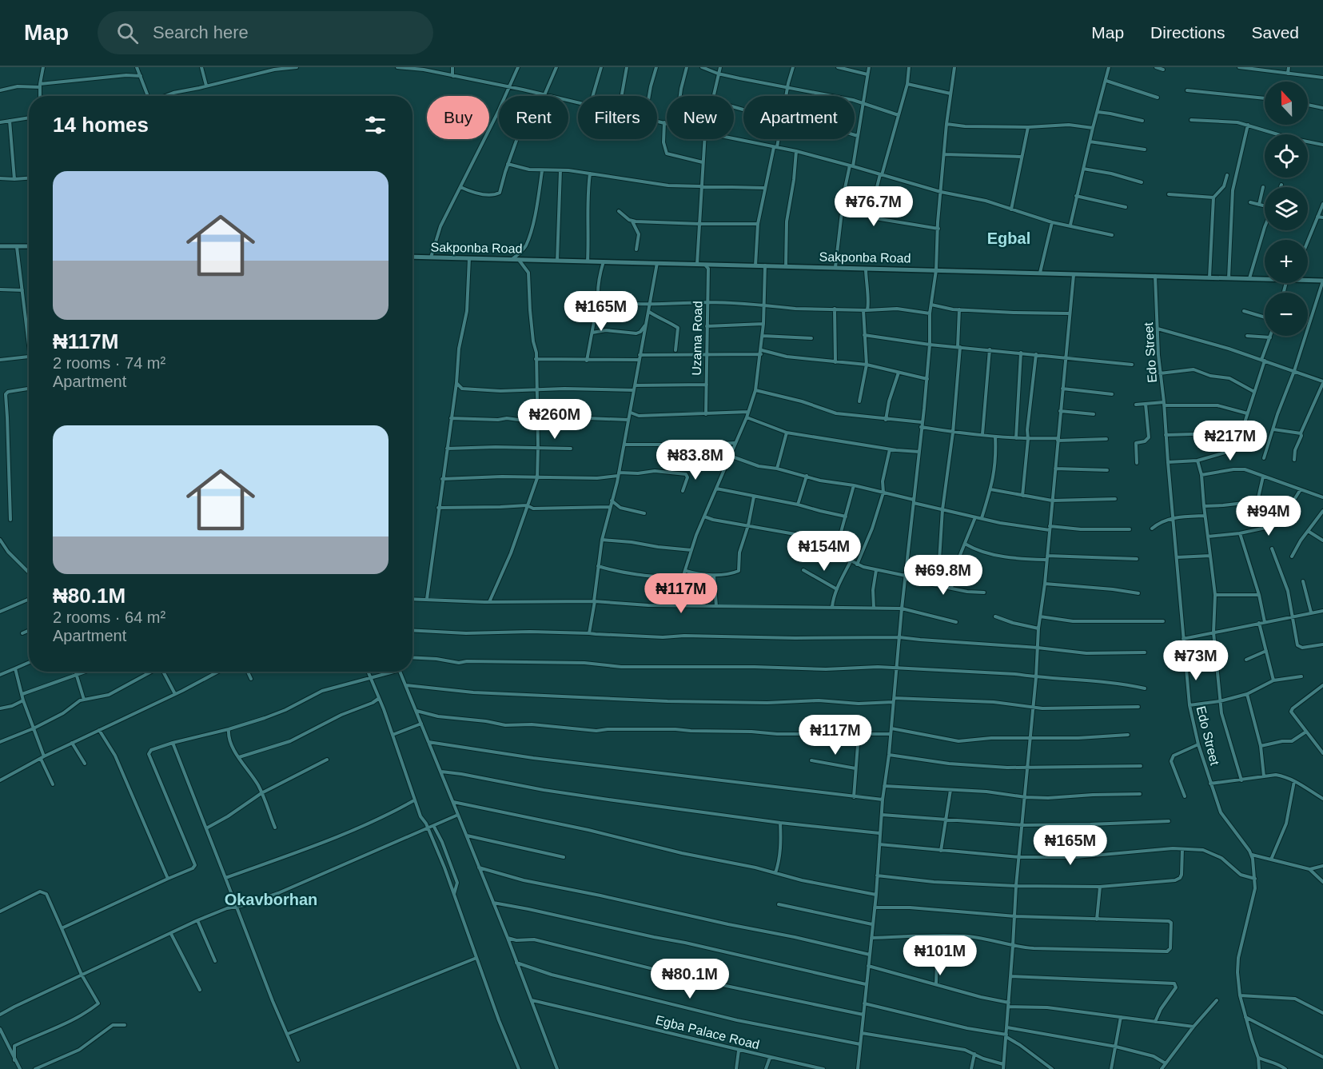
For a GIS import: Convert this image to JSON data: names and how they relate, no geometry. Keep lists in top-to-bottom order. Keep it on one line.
{"streets":{"main road":["Sakponba Road"],"street":["Uzama Road","Edo Street","Egba Palace Road"]},"crossings":[["Sakponba Road","Uzama Road"],["Sakponba Road","Edo Street"]],"districts":["Egbal","Okavborhan"],"north":"top","page":{"header":"Map","search":"Search here","nav":["Map","Directions","Saved"],"map_buttons":["+","−"],"chip":["Buy","Rent","Filters","New","Apartment"],"heading":"14 homes","list":[{"name":"₦117M","note":"2 rooms · 74 m² · Apartment"},{"name":"₦80.1M","note":"2 rooms · 64 m² · Apartment"}],"price":["₦76.7M","₦165M","₦260M","₦217M","₦83.8M","₦94M","₦154M","₦69.8M","₦117M","₦73M","₦117M","₦165M","₦101M","₦80.1M"]}}
